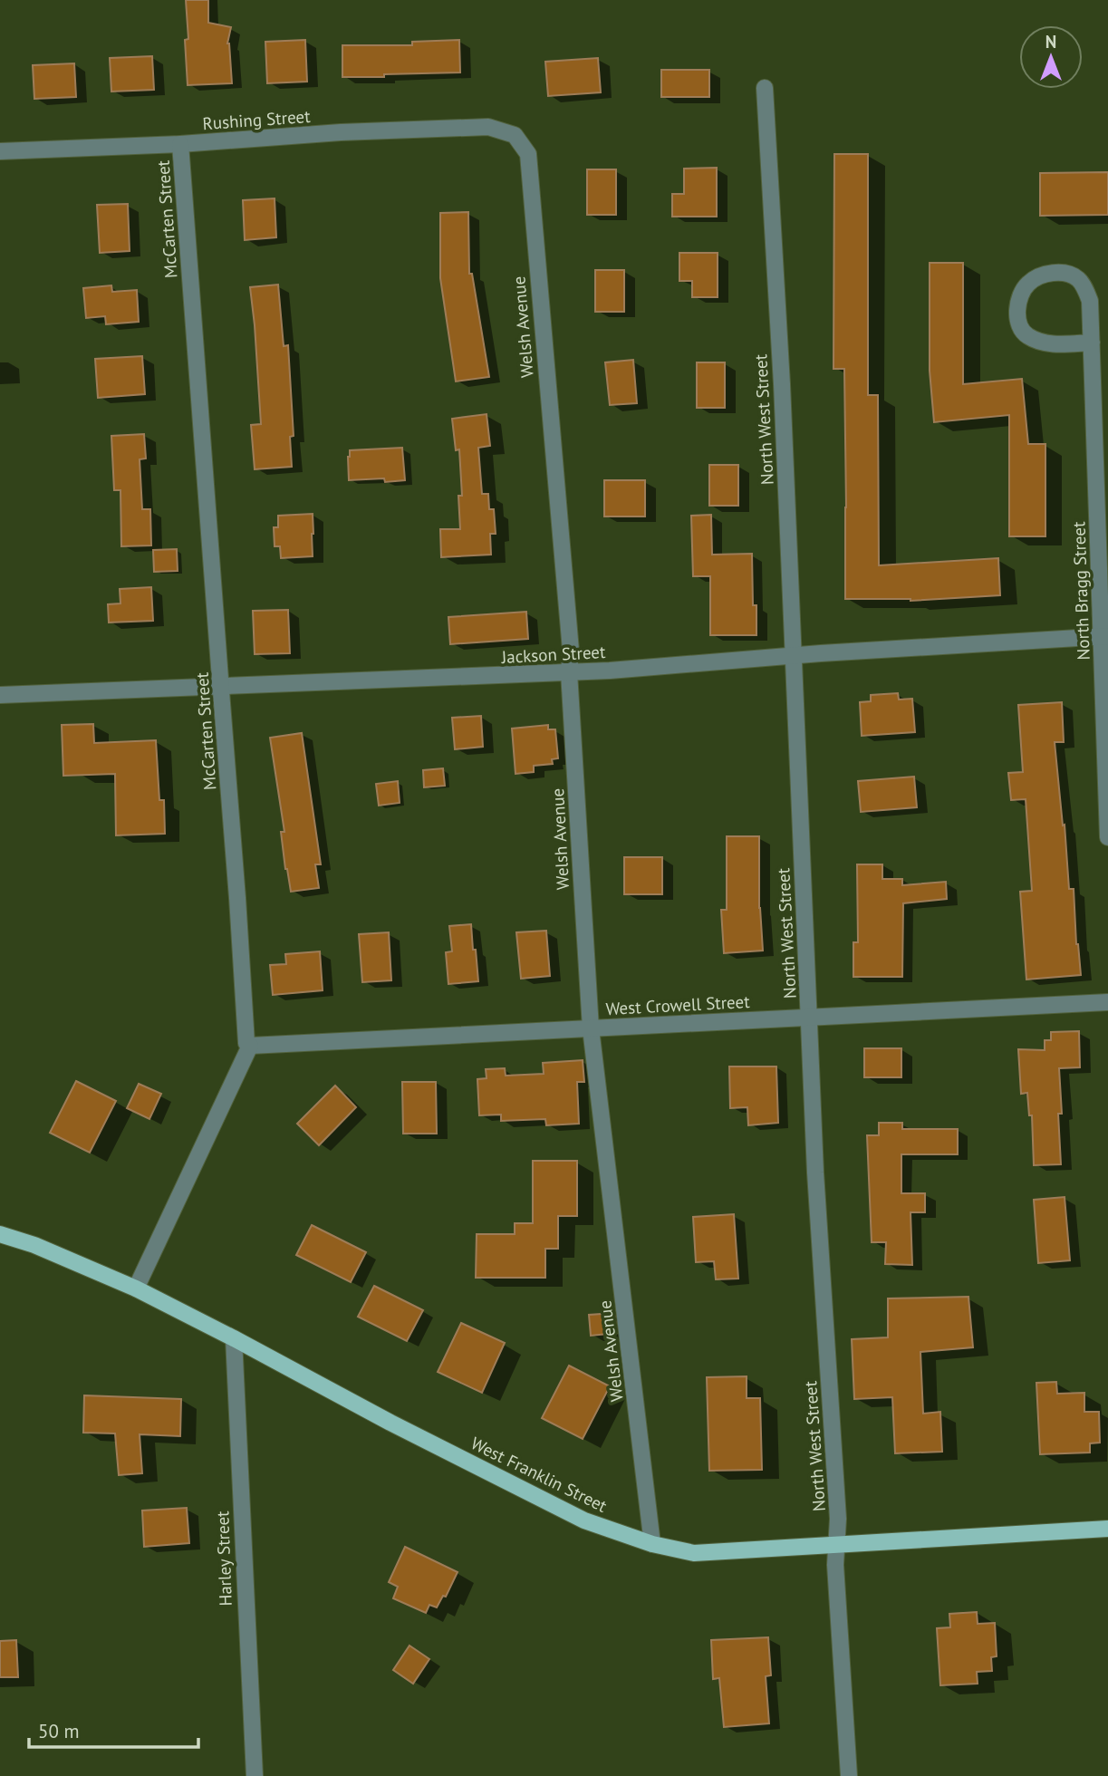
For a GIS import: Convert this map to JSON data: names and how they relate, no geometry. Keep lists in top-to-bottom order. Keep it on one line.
{"streets":{"main road":["West Franklin Street"],"street":["Rushing Street","McCarten Street","Welsh Avenue","North West Street","North Bragg Street","Jackson Street","West Crowell Street","Harley Street"]},"crossings":[["Rushing Street","McCarten Street"],["Rushing Street","Welsh Avenue"],["McCarten Street","Jackson Street"],["McCarten Street","West Crowell Street"],["Welsh Avenue","Jackson Street"],["Welsh Avenue","West Crowell Street"],["Welsh Avenue","West Franklin Street"],["North West Street","Jackson Street"],["North West Street","West Crowell Street"],["North West Street","West Franklin Street"],["North Bragg Street","Jackson Street"],["West Franklin Street","Harley Street"]],"scale_bar":"50 m","north":"top"}
